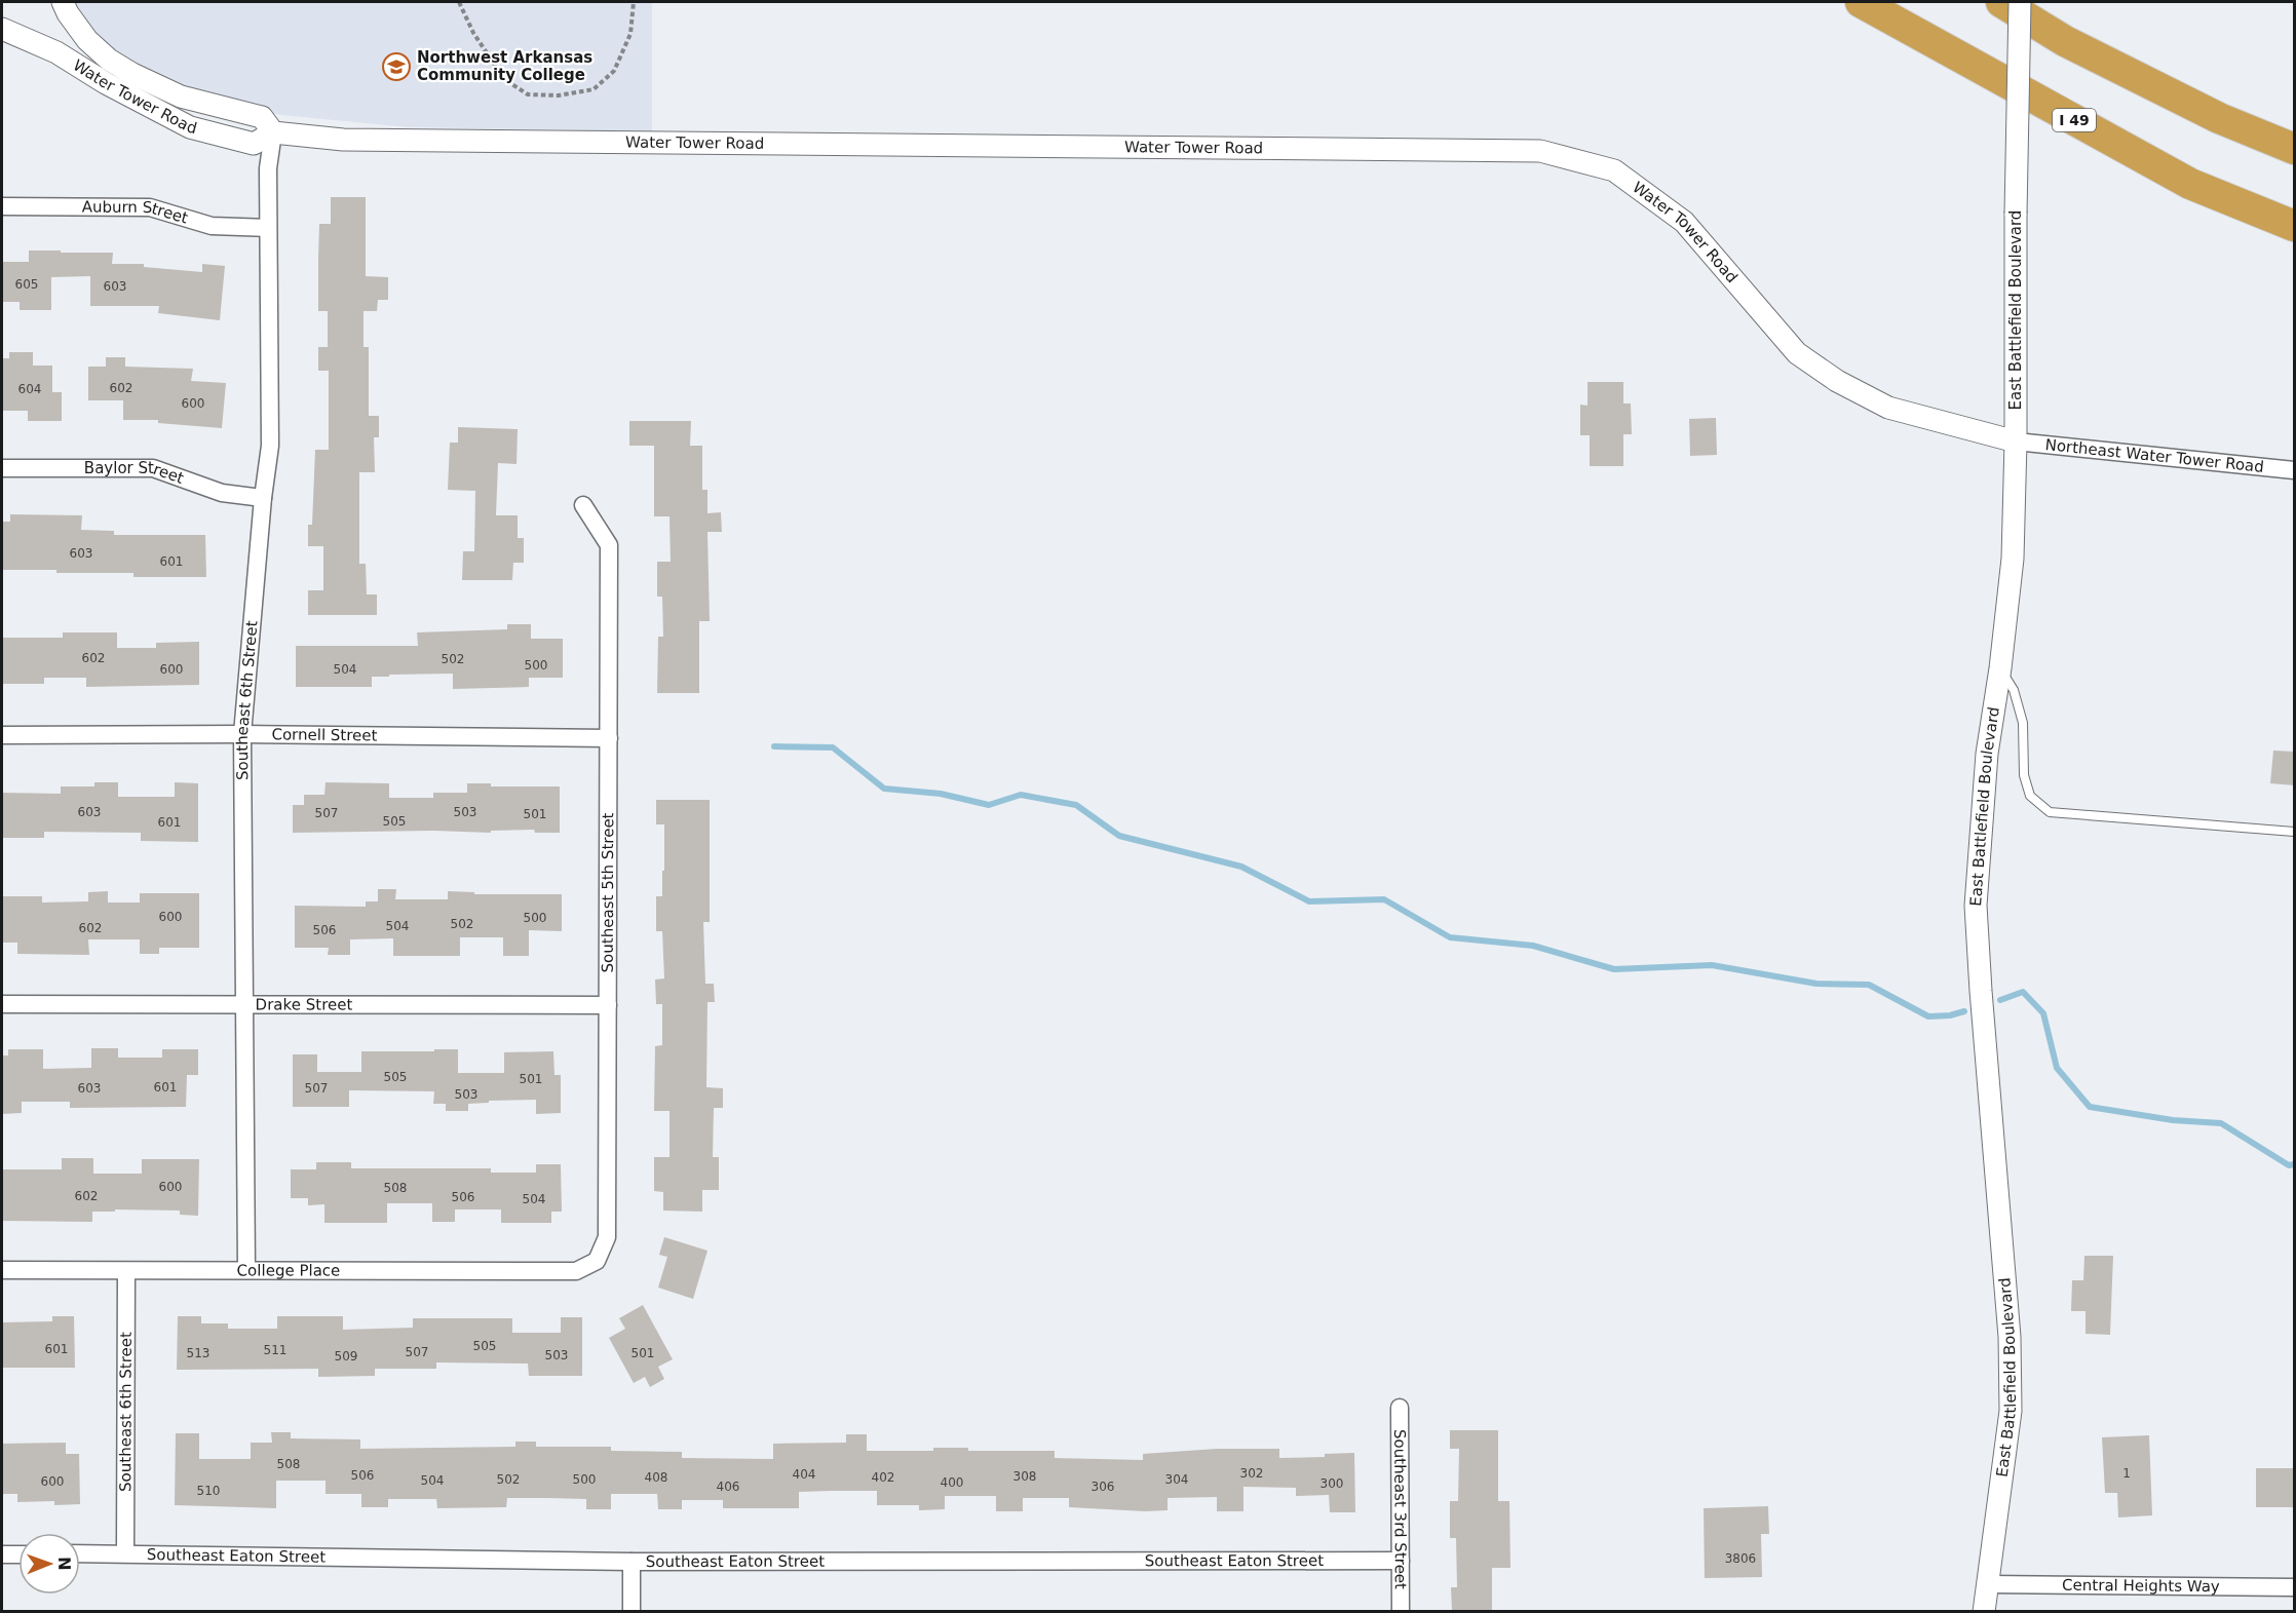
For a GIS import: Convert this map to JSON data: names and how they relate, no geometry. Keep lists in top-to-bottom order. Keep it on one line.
{"streets":{"highway":["I 49"],"street":["Water Tower Road","Auburn Street","East Battlefield Boulevard","Northeast Water Tower Road","Baylor Street","Southeast 6th Street","Cornell Street","Southeast 5th Street","Drake Street","College Place","Southeast 3rd Street","Southeast Eaton Street","Central Heights Way"]},"crossings":[["Water Tower Road","East Battlefield Boulevard"],["Water Tower Road","Northeast Water Tower Road"],["Water Tower Road","Southeast 6th Street"],["Auburn Street","Southeast 6th Street"],["East Battlefield Boulevard","Northeast Water Tower Road"],["East Battlefield Boulevard","Central Heights Way"],["Baylor Street","Southeast 6th Street"],["Southeast 6th Street","Cornell Street"],["Southeast 6th Street","Drake Street"],["Southeast 6th Street","College Place"],["Southeast 6th Street","Southeast Eaton Street"],["Cornell Street","Southeast 5th Street"],["Southeast 5th Street","Drake Street"],["Southeast 5th Street","College Place"],["Southeast 3rd Street","Southeast Eaton Street"]],"places":{"school or university":["Northwest Arkansas Community College"]},"house_numbers":["605","603","602","604","600","603","601","602","502","500","600","504","603","503","507","501","505","601","600","500","502","504","602","506","505","501","601","603","507","503","600","508","602","506","504","505","601","511","507","513","501","503","509","508","302","1","404","506","308","408","402","502","500","304","504","600","400","300","406","306","510","3806"],"north":"right"}
